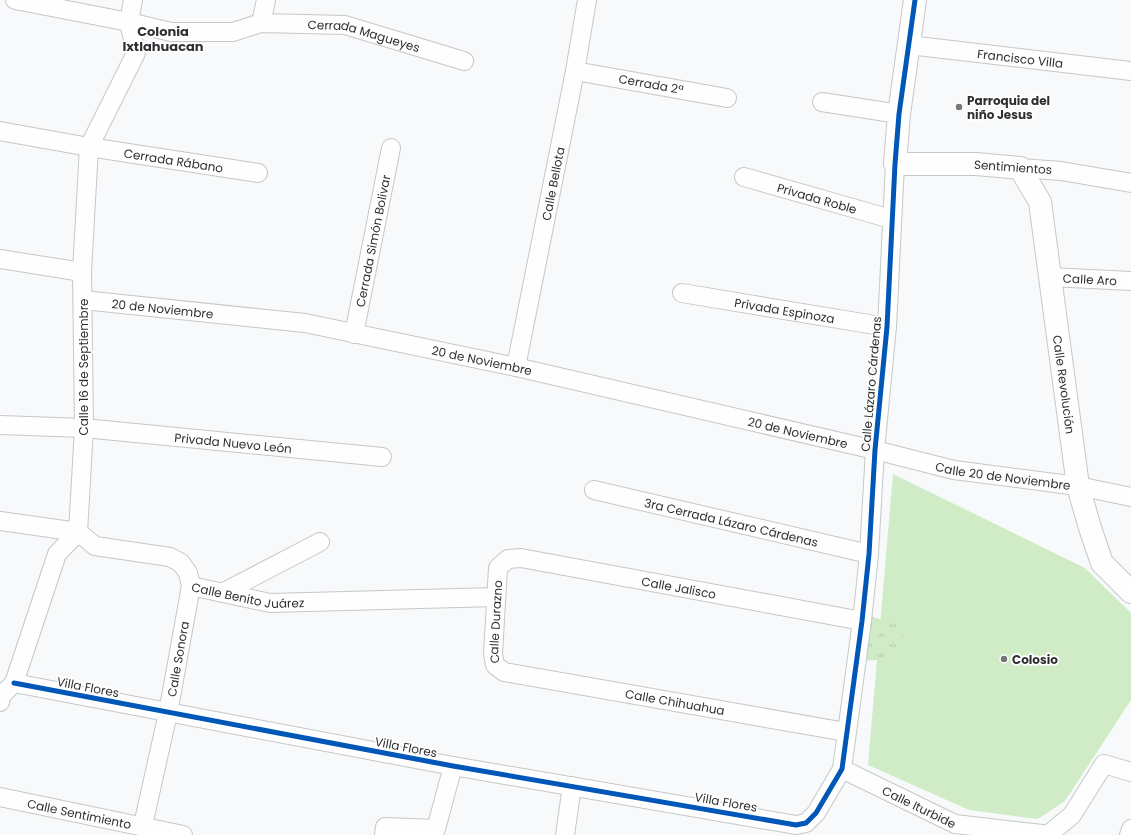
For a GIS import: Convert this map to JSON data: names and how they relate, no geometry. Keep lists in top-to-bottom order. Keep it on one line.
{"streets":{"street":["Cerrada Magueyes","Francisco Villa","Cerrada 2ª","Cerrada Rábano","Sentimientos","Calle Bellota","Privada Roble","Cerrada Simón Bolivar","Calle Aro","20 de Noviembre","Privada Espinoza","Calle 16 de Septiembre","Calle Lázaro Cárdenas","Calle Revolución","Privada Nuevo León","Calle 20 de Noviembre","3ra Cerrada Lázaro Cárdenas","Calle Jalisco","Calle Benito Juárez","Calle Durazno","Calle Sonora","Villa Flores","Calle Chihuahua","Calle Iturbide","Calle Sentimiento"]},"crossings":[["Cerrada Magueyes","Calle 16 de Septiembre"],["Francisco Villa","Calle Lázaro Cárdenas"],["Cerrada 2ª","Calle Bellota"],["Cerrada Rábano","Calle 16 de Septiembre"],["Sentimientos","Calle Lázaro Cárdenas"],["Sentimientos","Calle Revolución"],["Calle Bellota","20 de Noviembre"],["Privada Roble","Calle Lázaro Cárdenas"],["Cerrada Simón Bolivar","20 de Noviembre"],["Calle Aro","Calle Revolución"],["20 de Noviembre","Calle 16 de Septiembre"],["20 de Noviembre","Calle Lázaro Cárdenas"],["20 de Noviembre","Calle 20 de Noviembre"],["Privada Espinoza","Calle Lázaro Cárdenas"],["Calle 16 de Septiembre","Privada Nuevo León"],["Calle 16 de Septiembre","Calle Benito Juárez"],["Calle Lázaro Cárdenas","Calle 20 de Noviembre"],["Calle Lázaro Cárdenas","3ra Cerrada Lázaro Cárdenas"],["Calle Lázaro Cárdenas","Calle Jalisco"],["Calle Lázaro Cárdenas","Villa Flores"],["Calle Lázaro Cárdenas","Calle Chihuahua"],["Calle Lázaro Cárdenas","Calle Iturbide"],["Calle Revolución","Calle 20 de Noviembre"],["Calle Jalisco","Calle Durazno"],["Calle Benito Juárez","Calle Durazno"],["Calle Benito Juárez","Calle Sonora"],["Calle Durazno","Calle Chihuahua"],["Calle Sonora","Villa Flores"],["Calle Sonora","Calle Sentimiento"],["Villa Flores","Calle Iturbide"]],"districts":["Colonia Ixtlahuacan"],"places":["Parroquia del niño Jesus","Colosio"]}
